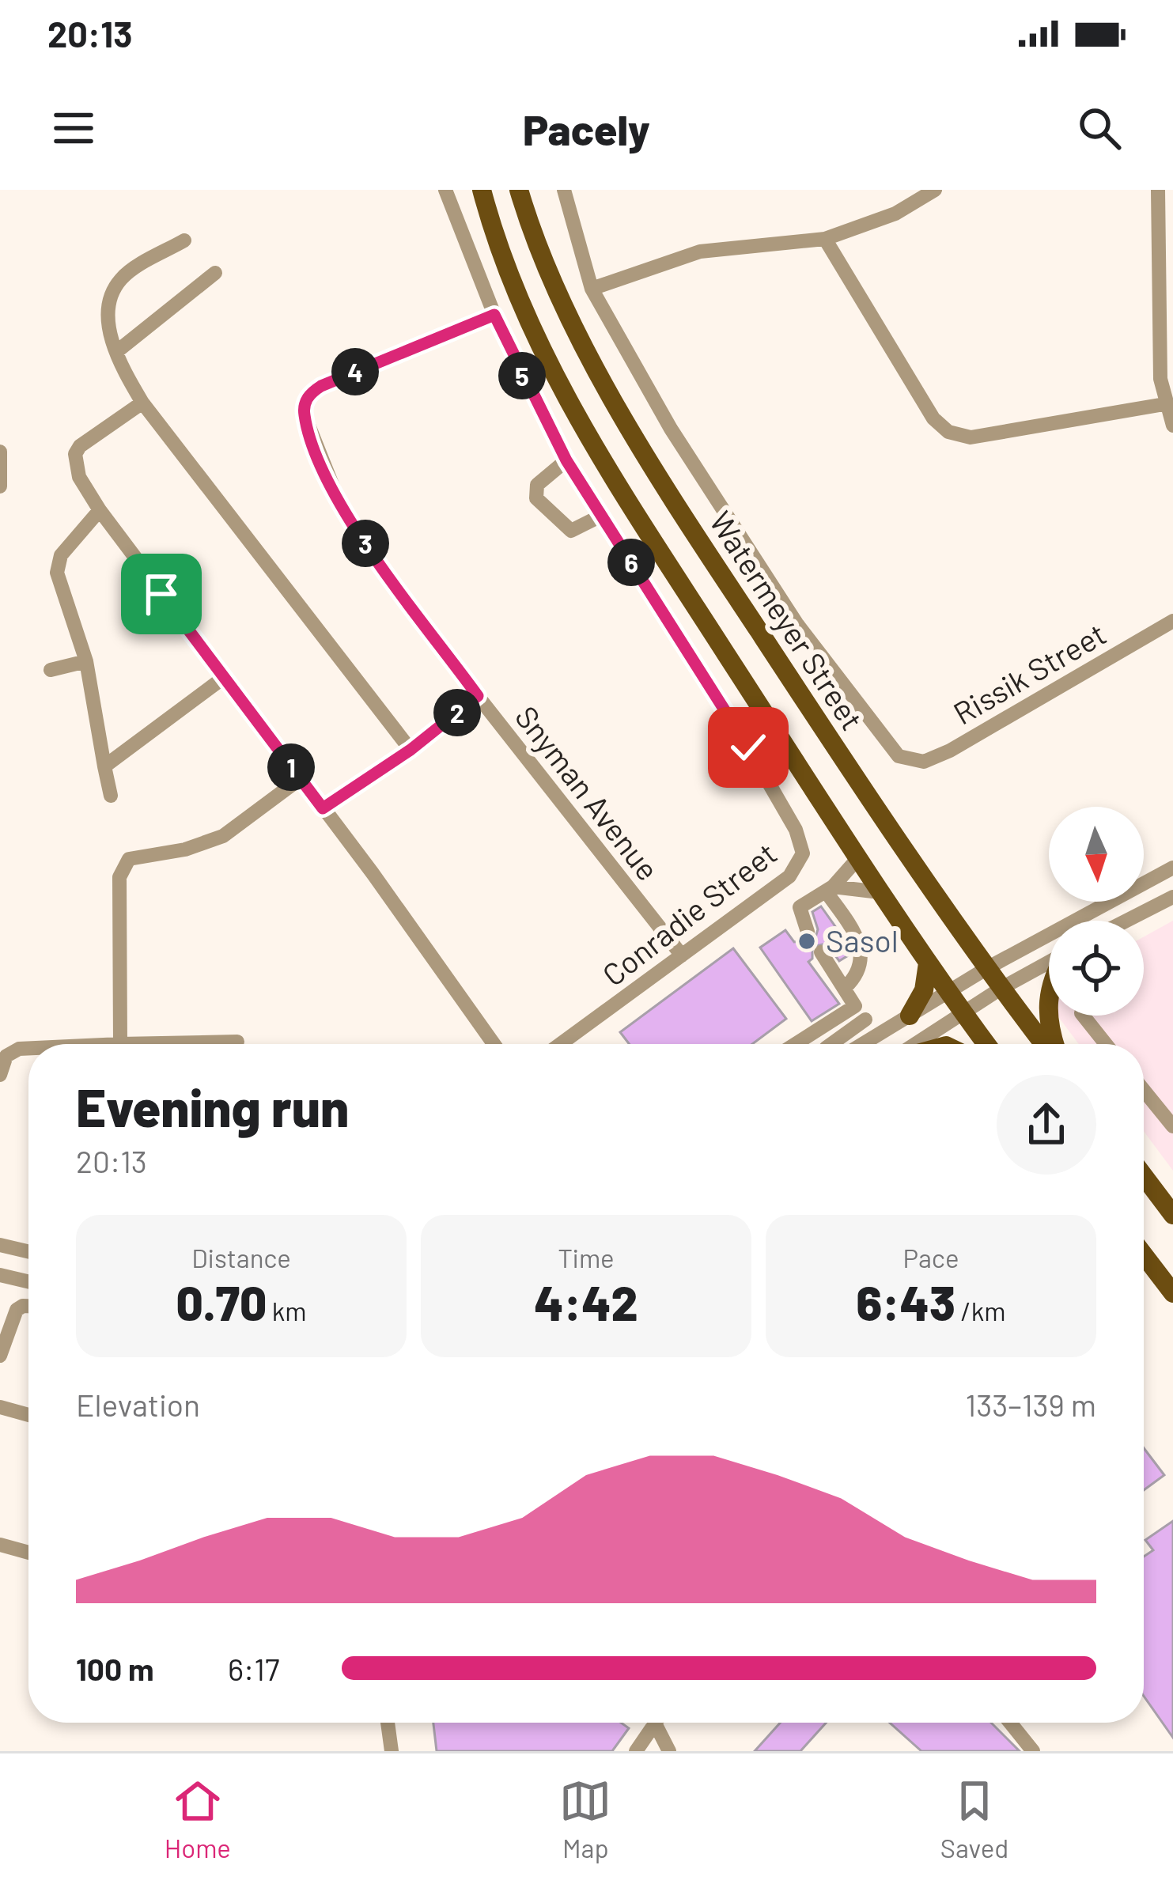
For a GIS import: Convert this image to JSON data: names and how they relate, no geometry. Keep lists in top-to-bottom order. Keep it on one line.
{"streets":{"main road":["Watermeyer Street"],"street":["Rissik Street","Snyman Avenue","Conradie Street"]},"crossings":[["Snyman Avenue","Conradie Street"]],"places":["Sasol"],"north":"bottom","page":{"status":"20:13","header":"Pacely","pins":["4","5","3","6","2","1"],"heading":["Evening run","20:13"],"stats":[["Distance","0.70 km"],["Time","4:42"],["Pace","6:43 /km"]],"chart":["Elevation","133–139 m"],"list":[{"name":"100 m","note":"6:17"}],"tabs":["Home","Map","Saved"]}}
